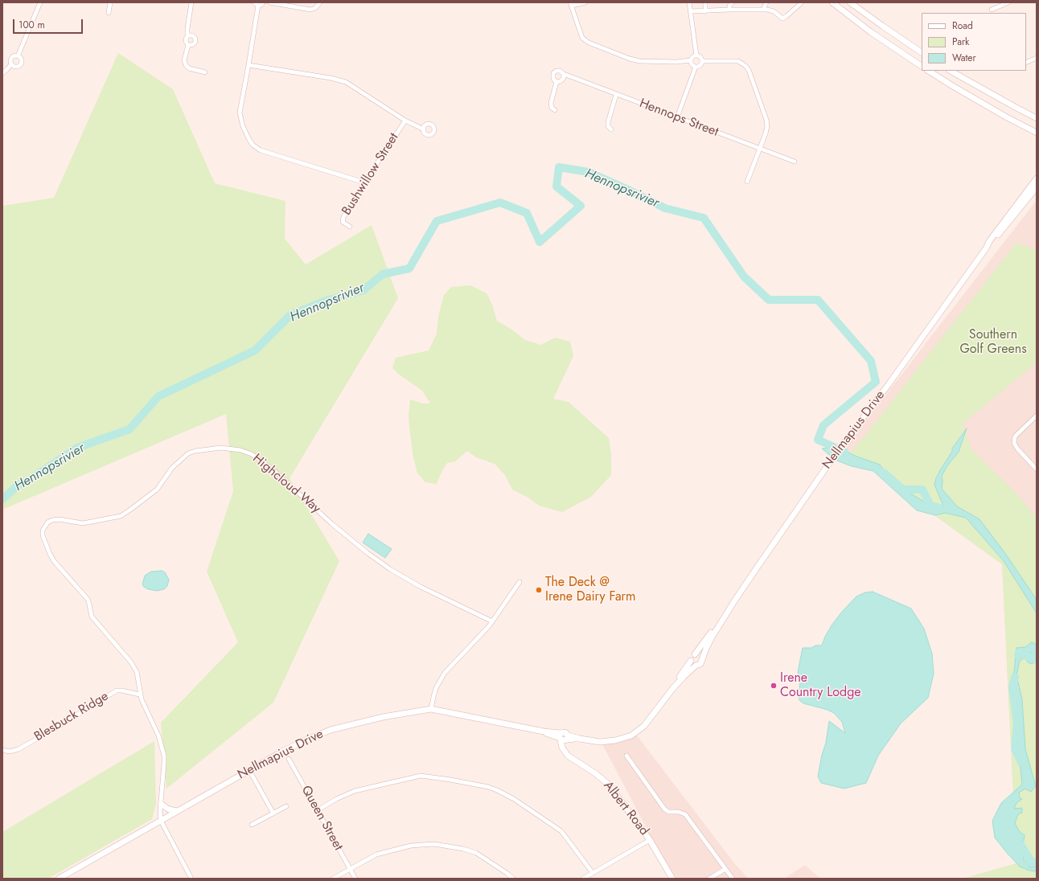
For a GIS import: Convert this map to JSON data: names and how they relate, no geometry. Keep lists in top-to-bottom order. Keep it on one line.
{"streets":{"main road":["Nellmapius Drive","Albert Road"],"street":["Hennops Street","Bushwillow Street","Highcloud Way","Blesbuck Ridge","Queen Street"]},"crossings":[["Nellmapius Drive","Highcloud Way"],["Nellmapius Drive","Albert Road"],["Highcloud Way","Blesbuck Ridge"]],"water":["Hennopsrivier"],"parks":["Southern Golf Greens"],"places":["The Deck @ Irene Dairy Farm","Irene Country Lodge"],"legend":["Road","Park","Water"],"scale_bar":"100 m"}
